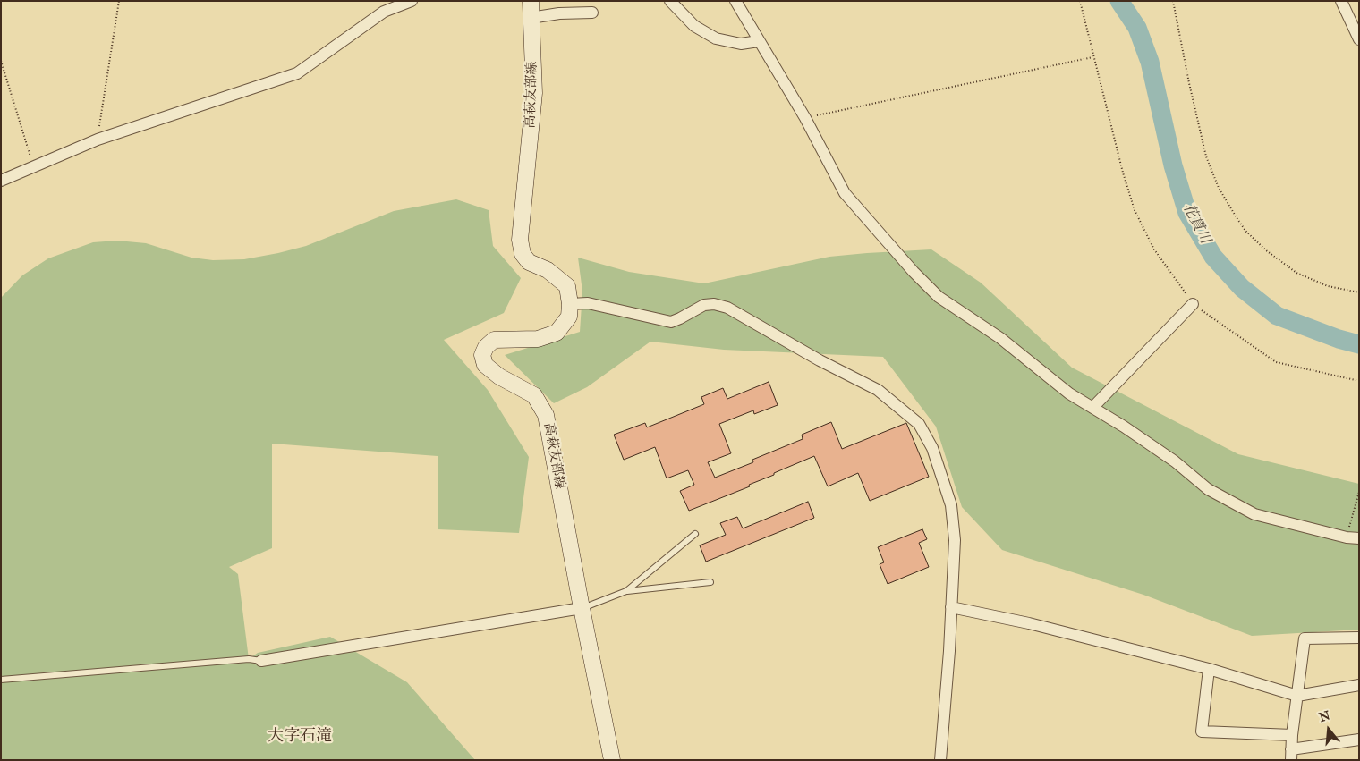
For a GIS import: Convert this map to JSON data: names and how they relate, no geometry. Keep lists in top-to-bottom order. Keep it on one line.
{"streets":{"main road":["高萩友部線"]},"districts":["大字石滝"],"water":["花貫川"],"north":"top"}
